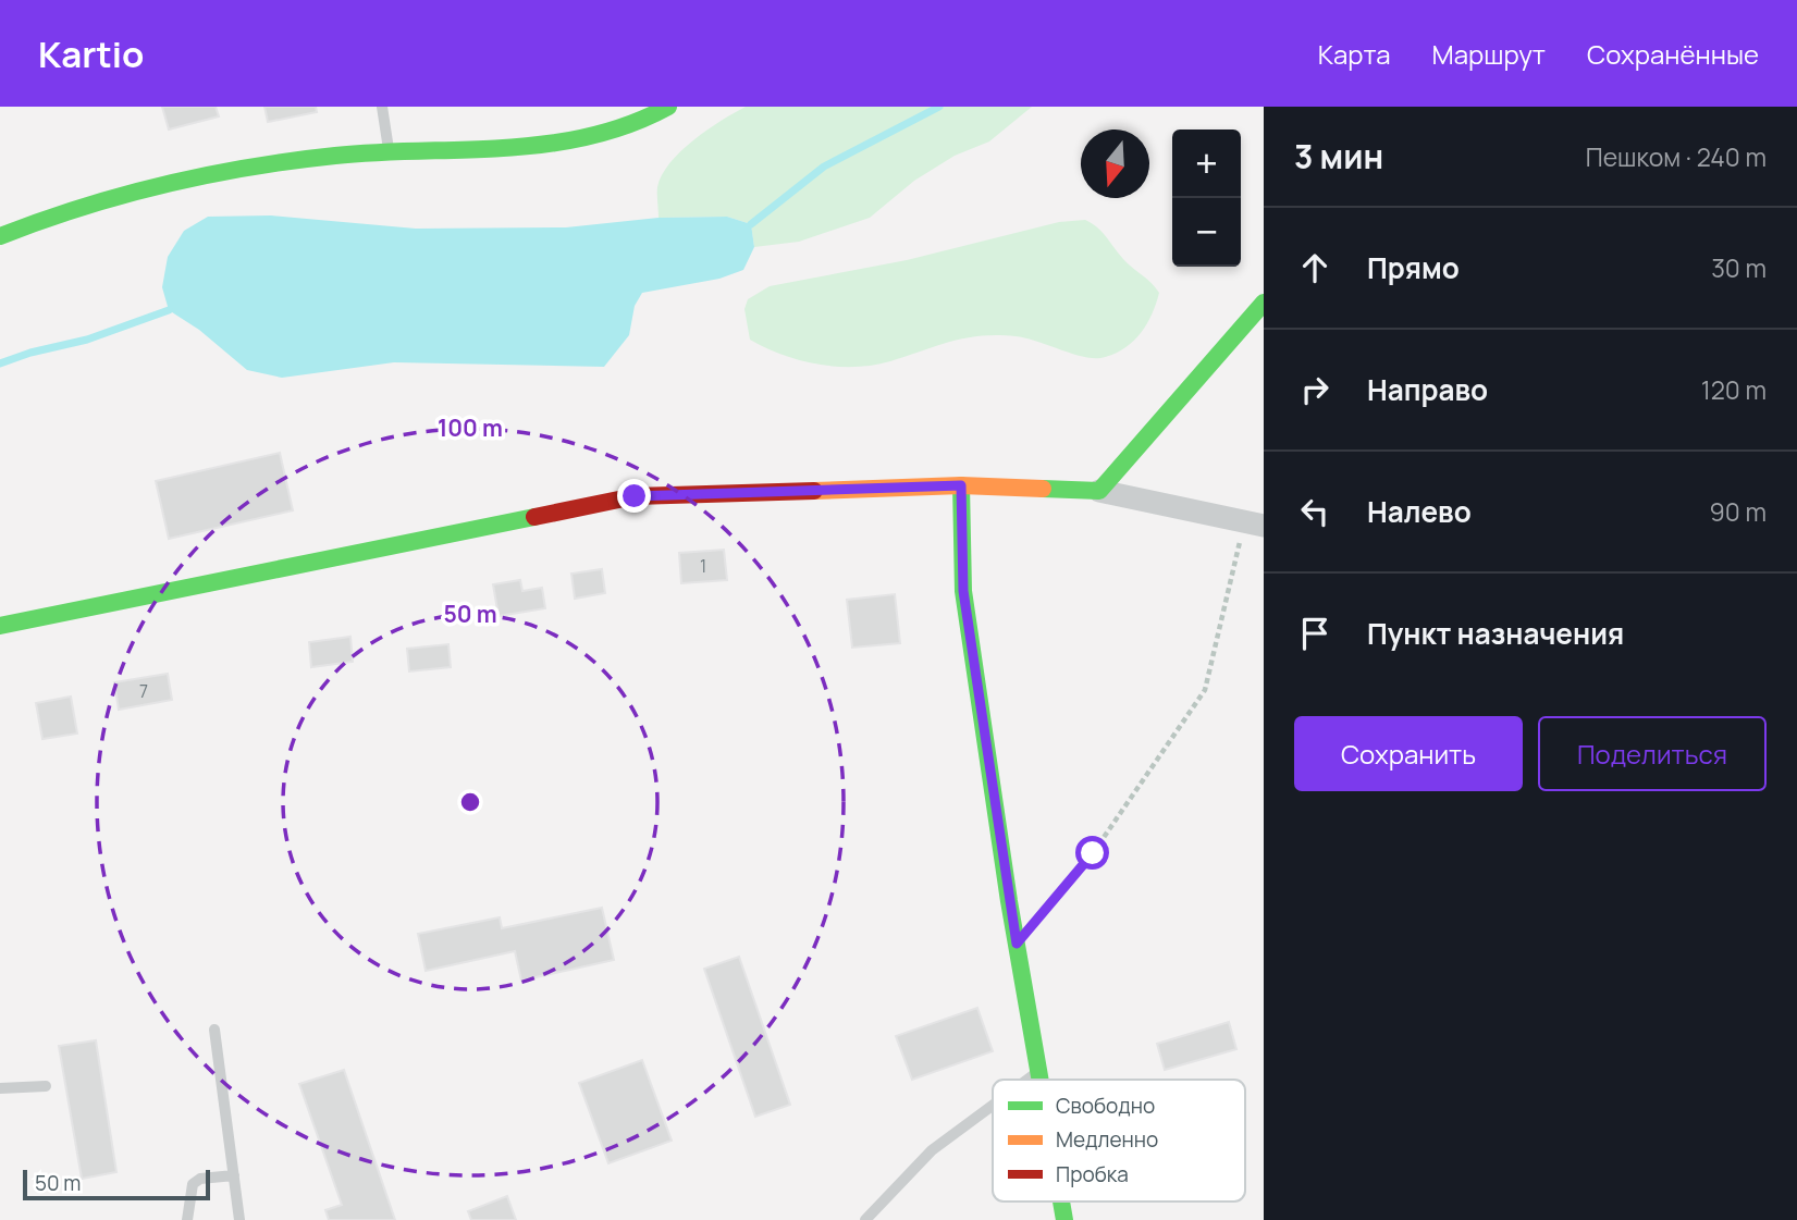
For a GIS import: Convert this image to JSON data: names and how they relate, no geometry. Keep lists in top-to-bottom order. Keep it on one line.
{"house_numbers":["1","7"],"legend":["Свободно","Медленно","Пробка"],"scale_bar":"50 m","north":"bottom","page":{"header":"Kartio","nav":["Карта","Маршрут","Сохранённые"],"heading":["3 мин","Пешком · 240 m"],"map_buttons":["+","−"],"list":[["Прямо","30 m"],["Направо","120 m"],["Налево","90 m"],"Пункт назначения"],"buttons":["Сохранить","Поделиться"],"scale":"50 m"},"rings":["100 m","50 m"]}
